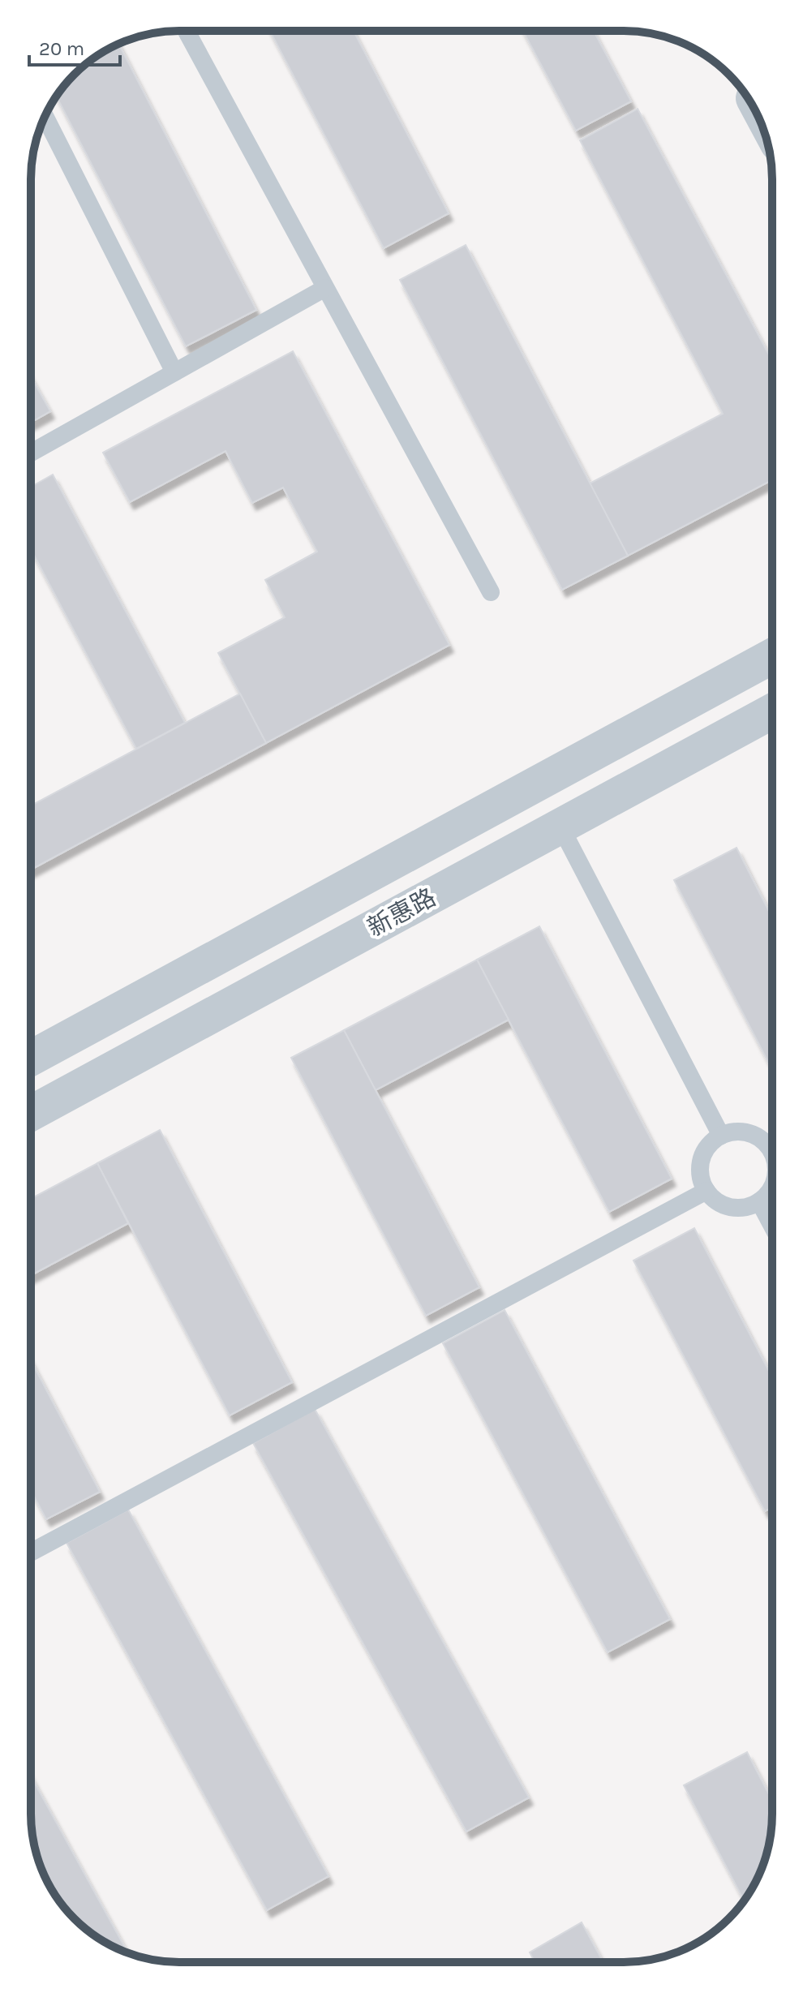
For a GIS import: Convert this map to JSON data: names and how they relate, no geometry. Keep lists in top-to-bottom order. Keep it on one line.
{"streets":{"street":["新惠路"]},"scale_bar":"20 m"}
